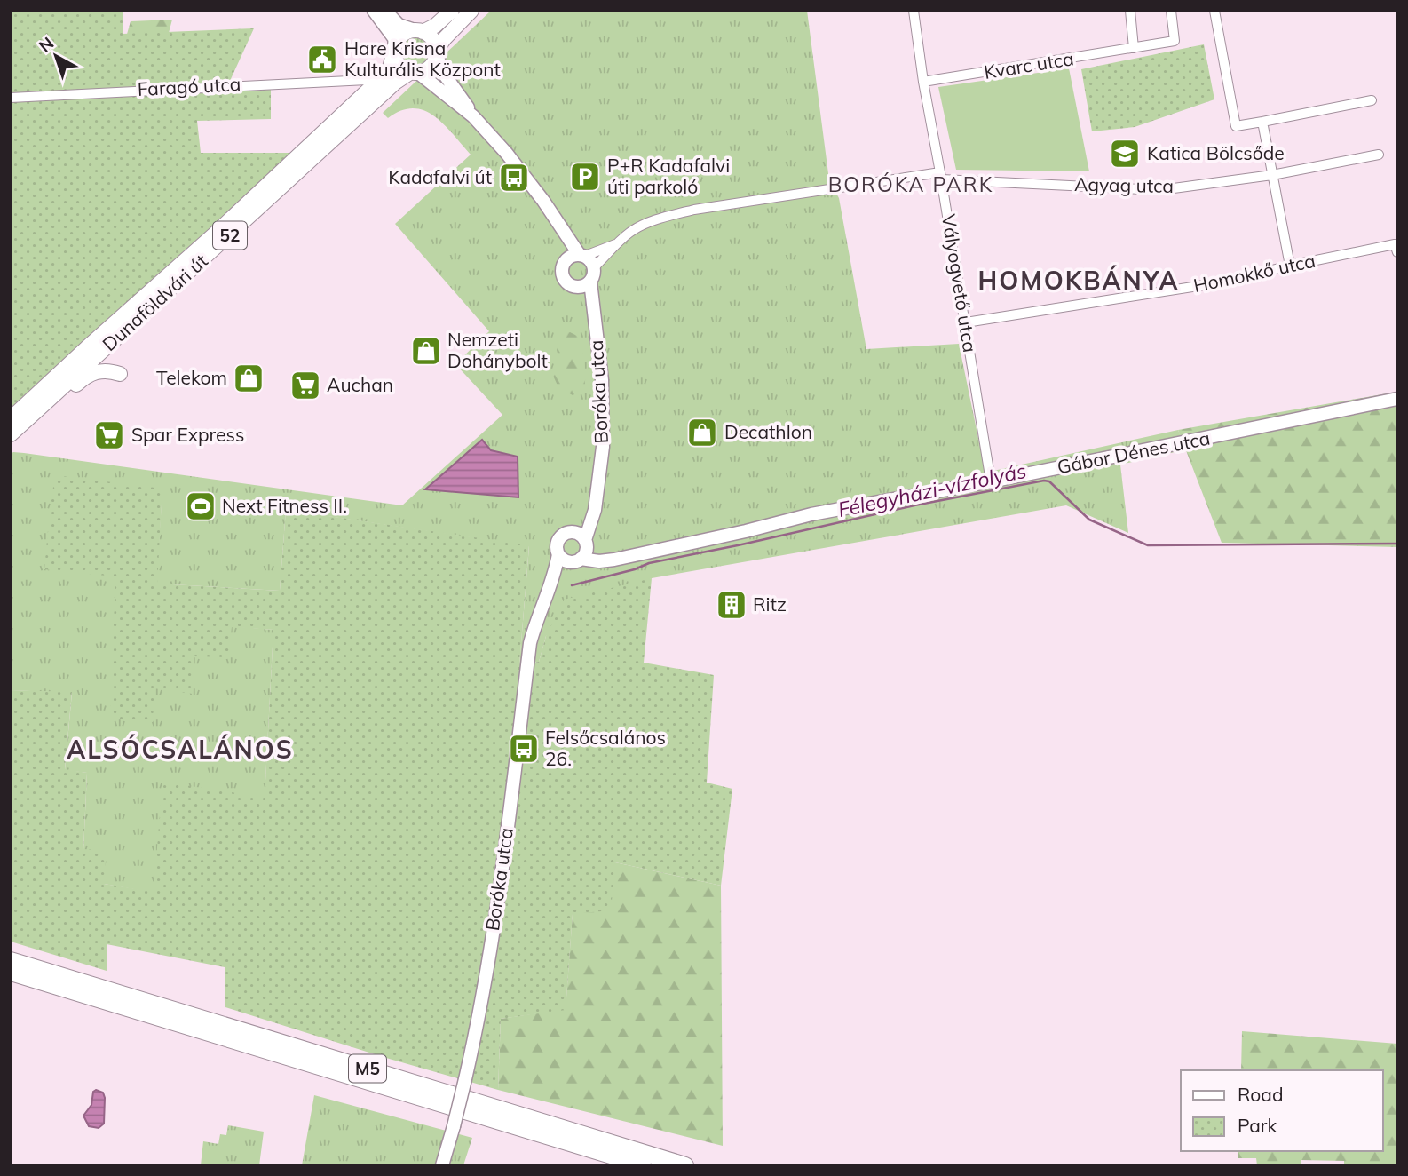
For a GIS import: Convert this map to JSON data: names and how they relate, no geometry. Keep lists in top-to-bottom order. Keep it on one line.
{"streets":{"highway":["M5"],"main road":["52","Dunaföldvári út"],"street":["Kvarc utca","Faragó utca","Agyag utca","Homokkő utca","Vályogvető utca","Boróka utca","Gábor Dénes utca"]},"crossings":[["Kvarc utca","Vályogvető utca"],["Agyag utca","Vályogvető utca"],["52","Dunaföldvári út"],["Homokkő utca","Vályogvető utca"],["Vályogvető utca","Gábor Dénes utca"],["Boróka utca","Gábor Dénes utca"]],"districts":["BORÓKA PARK","HOMOKBÁNYA","ALSÓCSALÁNOS"],"water":["Félegyházi-vízfolyás"],"places":{"public building":["Hare Krisna Kulturális Központ"],"school or university":["Katica Bölcsőde"],"parking":["P+R Kadafalvi úti parkoló"],"bus stop":["Kadafalvi út","Felsőcsalános 26."],"shop":["Nemzeti Dohánybolt","Telekom","Decathlon"],"supermarket":["Auchan","Spar Express"],"sports":["Next Fitness II."],"building":["Ritz"]},"legend":["Road","Park"],"north":"top left"}
